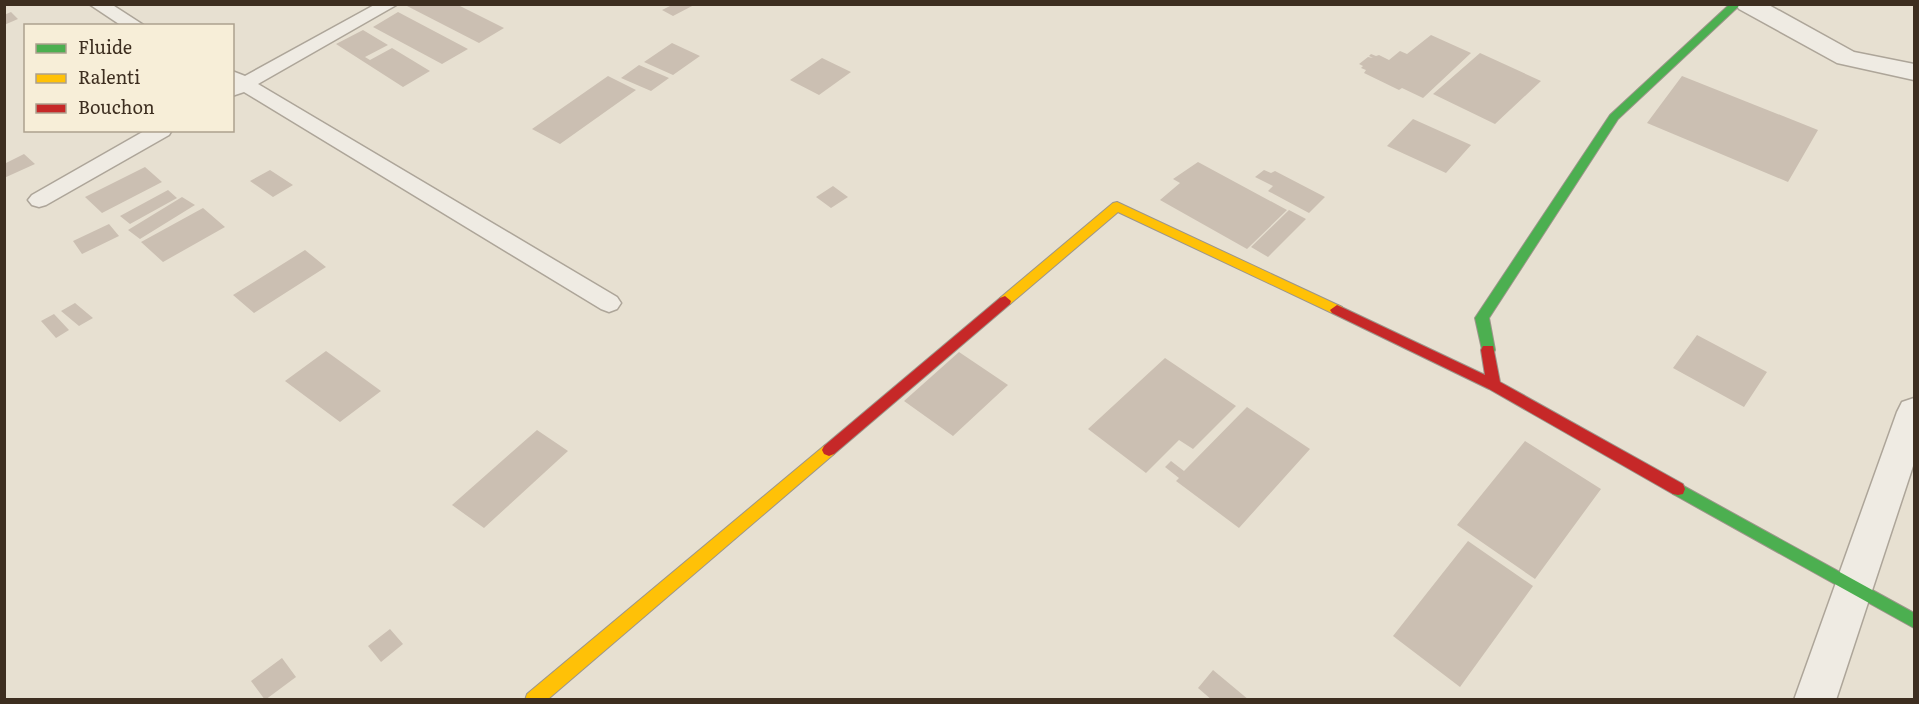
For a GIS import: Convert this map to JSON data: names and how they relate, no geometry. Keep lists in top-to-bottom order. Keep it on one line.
{"legend":["Fluide","Ralenti","Bouchon"]}
